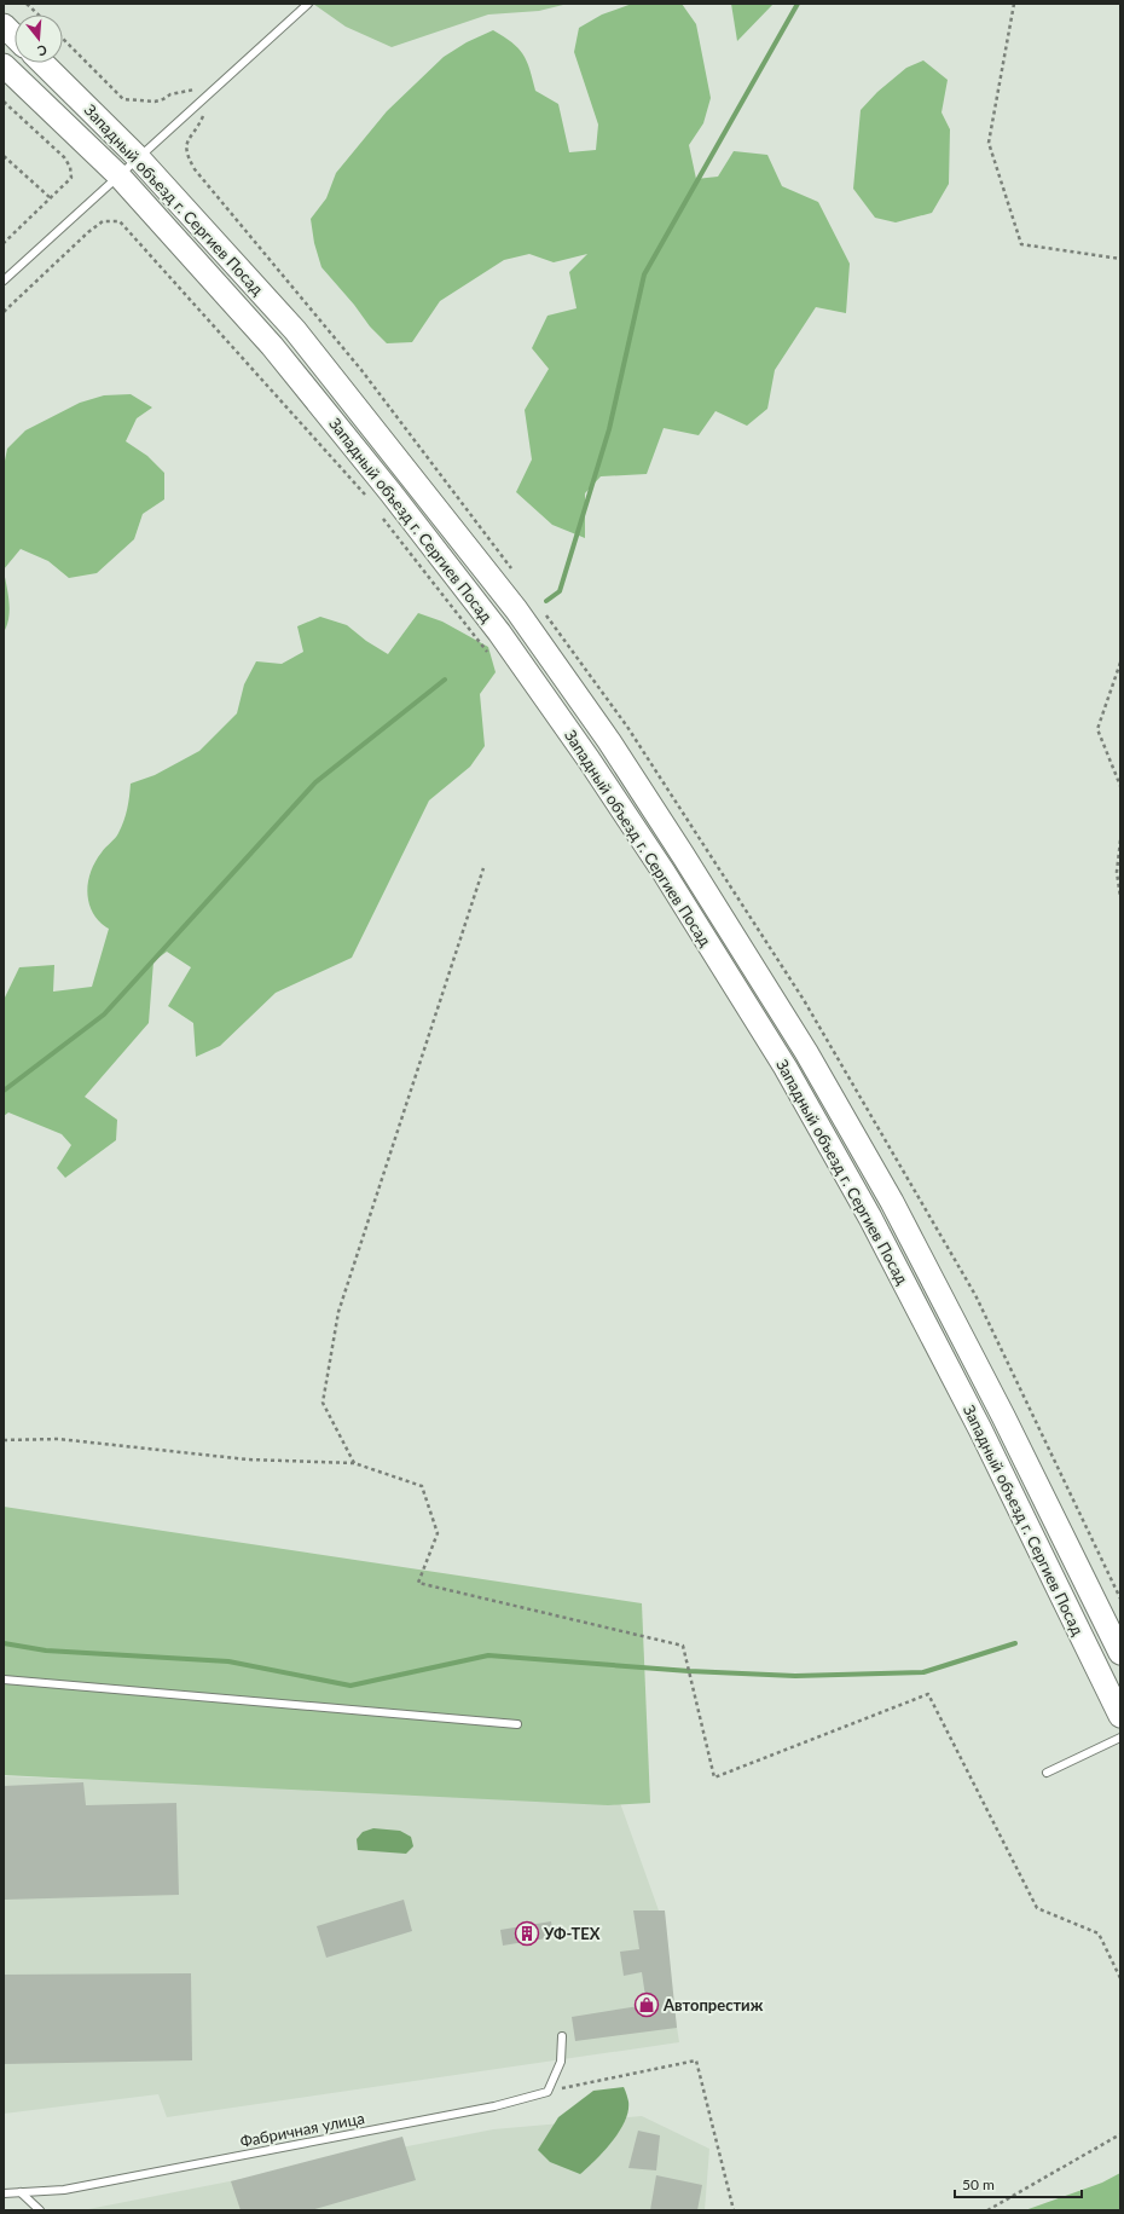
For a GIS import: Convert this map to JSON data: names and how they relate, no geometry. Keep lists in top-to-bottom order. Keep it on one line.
{"streets":{"main road":["Западный объезд г. Сергиев Посад"],"lane":["Фабричная улица"]},"places":{"building":["УФ-ТЕХ"],"shop":["Автопрестиж"]},"scale_bar":"50 m","north":"bottom"}
